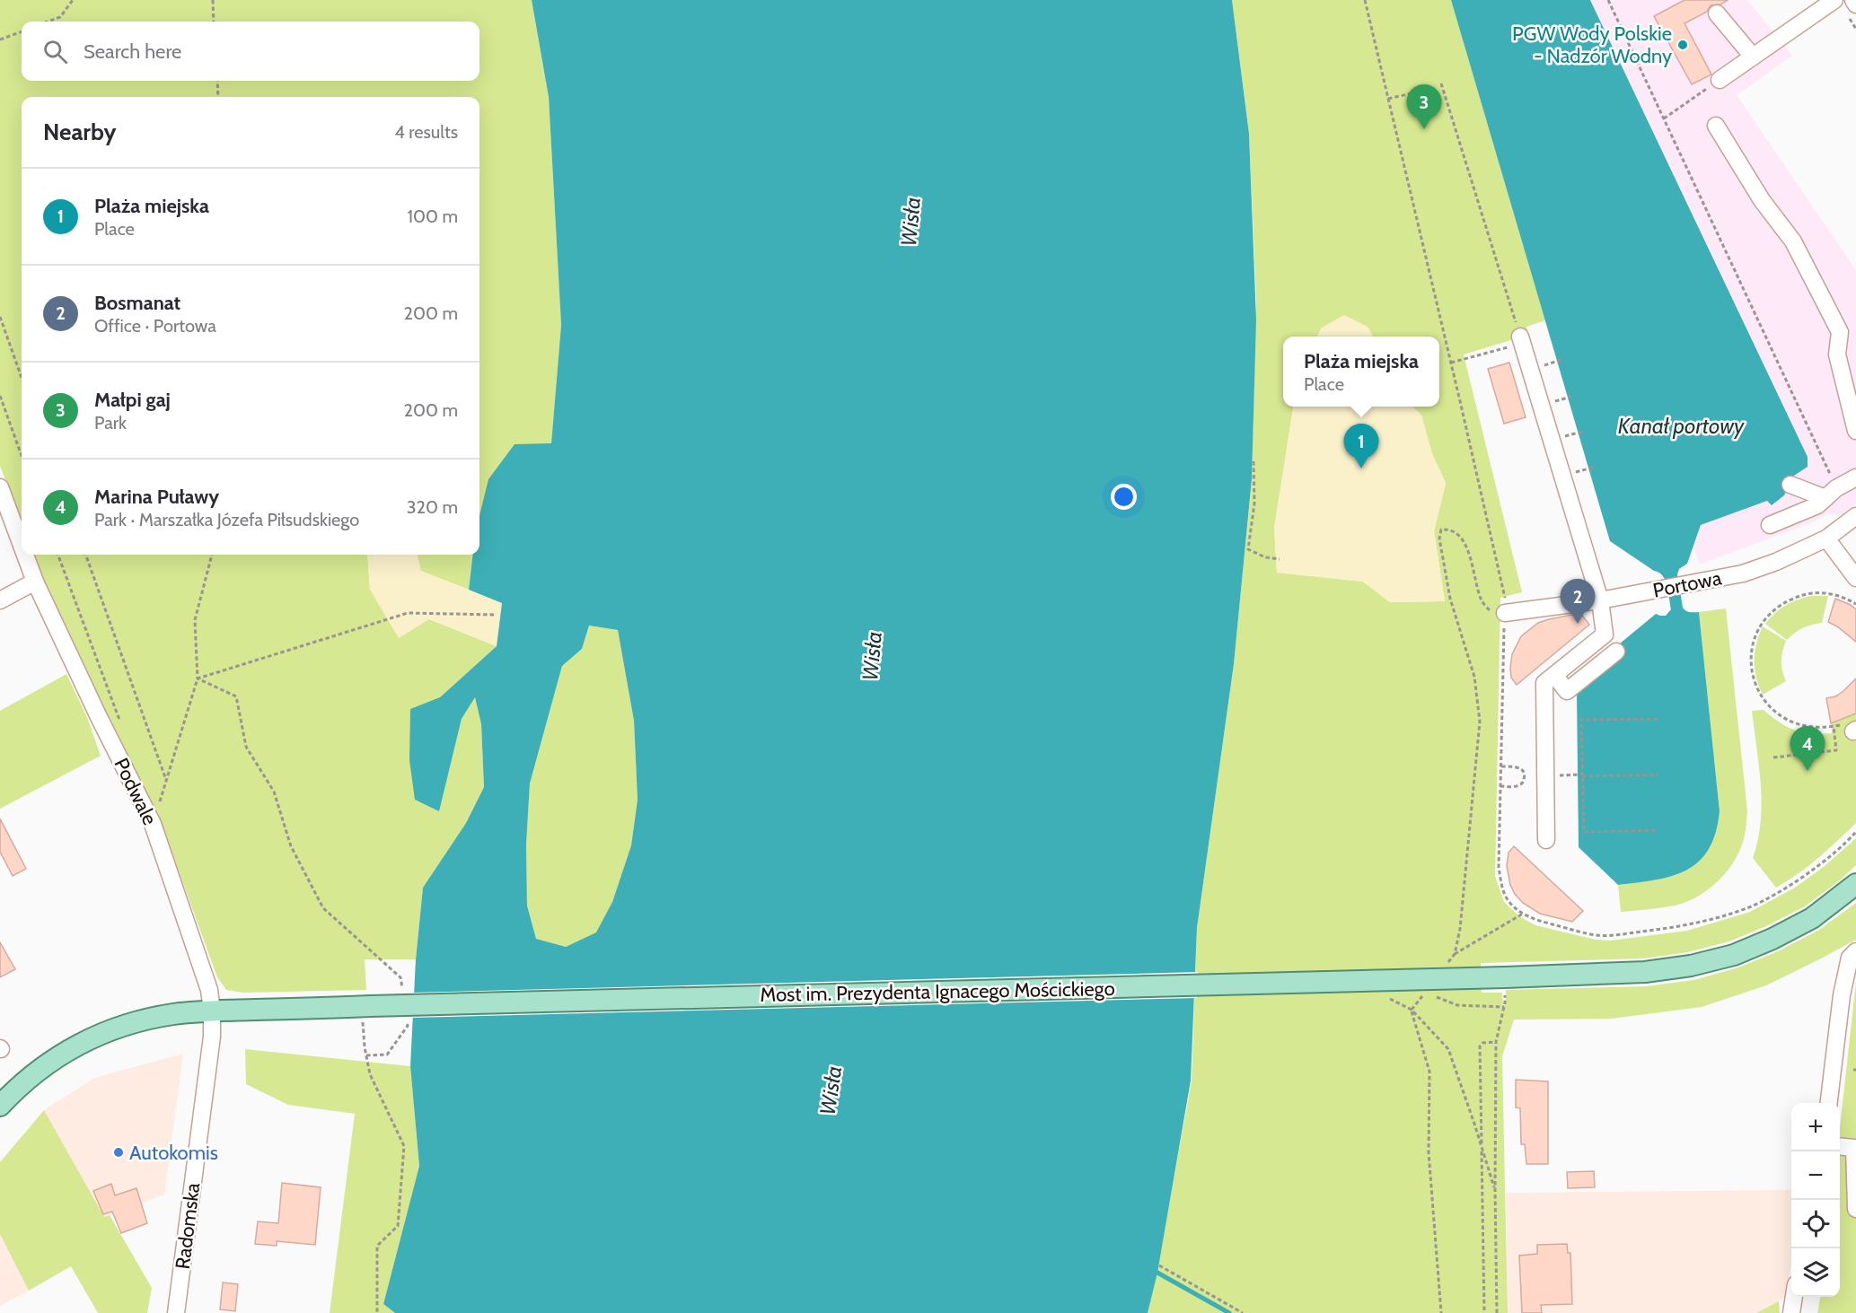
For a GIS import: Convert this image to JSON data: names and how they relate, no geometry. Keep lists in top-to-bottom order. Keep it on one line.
{"streets":{"main road":["Most im. Prezydenta Ignacego Mościckiego"],"street":["Portowa","Podwale","Radomska"]},"crossings":[["Podwale","Radomska"]],"water":["Wisła","Kanał portowy"],"places":["PGW Wody Polskie - Nadzór Wodny","Autokomis"],"page":{"search":"Search here","pins":["3","1","2","4"],"heading":["Nearby","4 results"],"list":[{"mark":"1","name":"Plaża miejska","note":"Place","value":"100 m"},{"mark":"2","name":"Bosmanat","note":"Office · Portowa","value":"200 m"},{"mark":"3","name":"Małpi gaj","note":"Park","value":"200 m"},{"mark":"4","name":"Marina Puławy","note":"Park · Marszałka Józefa Piłsudskiego","value":"320 m"}],"popup":["Plaża miejska","Place"],"map_buttons":["+","−"]}}
